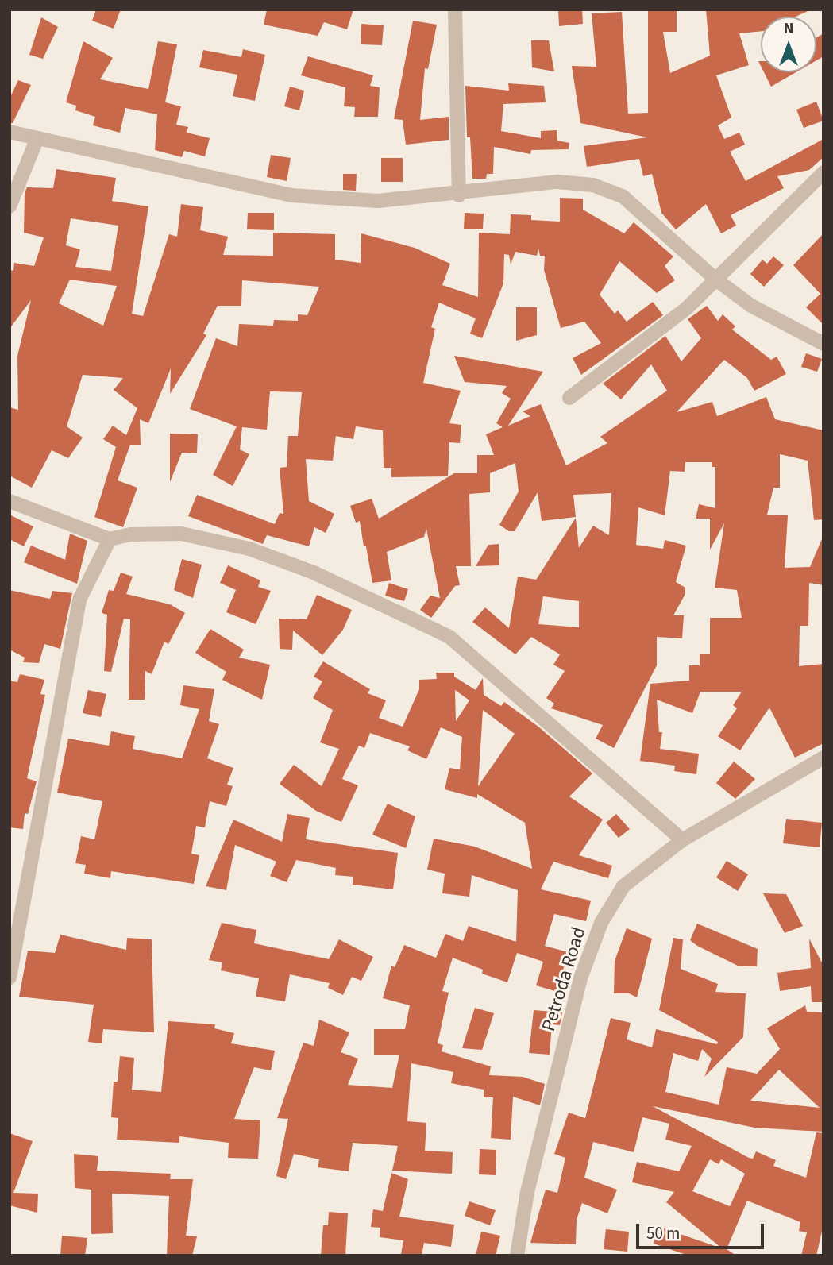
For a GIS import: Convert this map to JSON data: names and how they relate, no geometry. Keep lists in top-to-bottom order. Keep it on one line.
{"streets":{"street":["Petroda Road"]},"scale_bar":"50 m","north":"top"}
